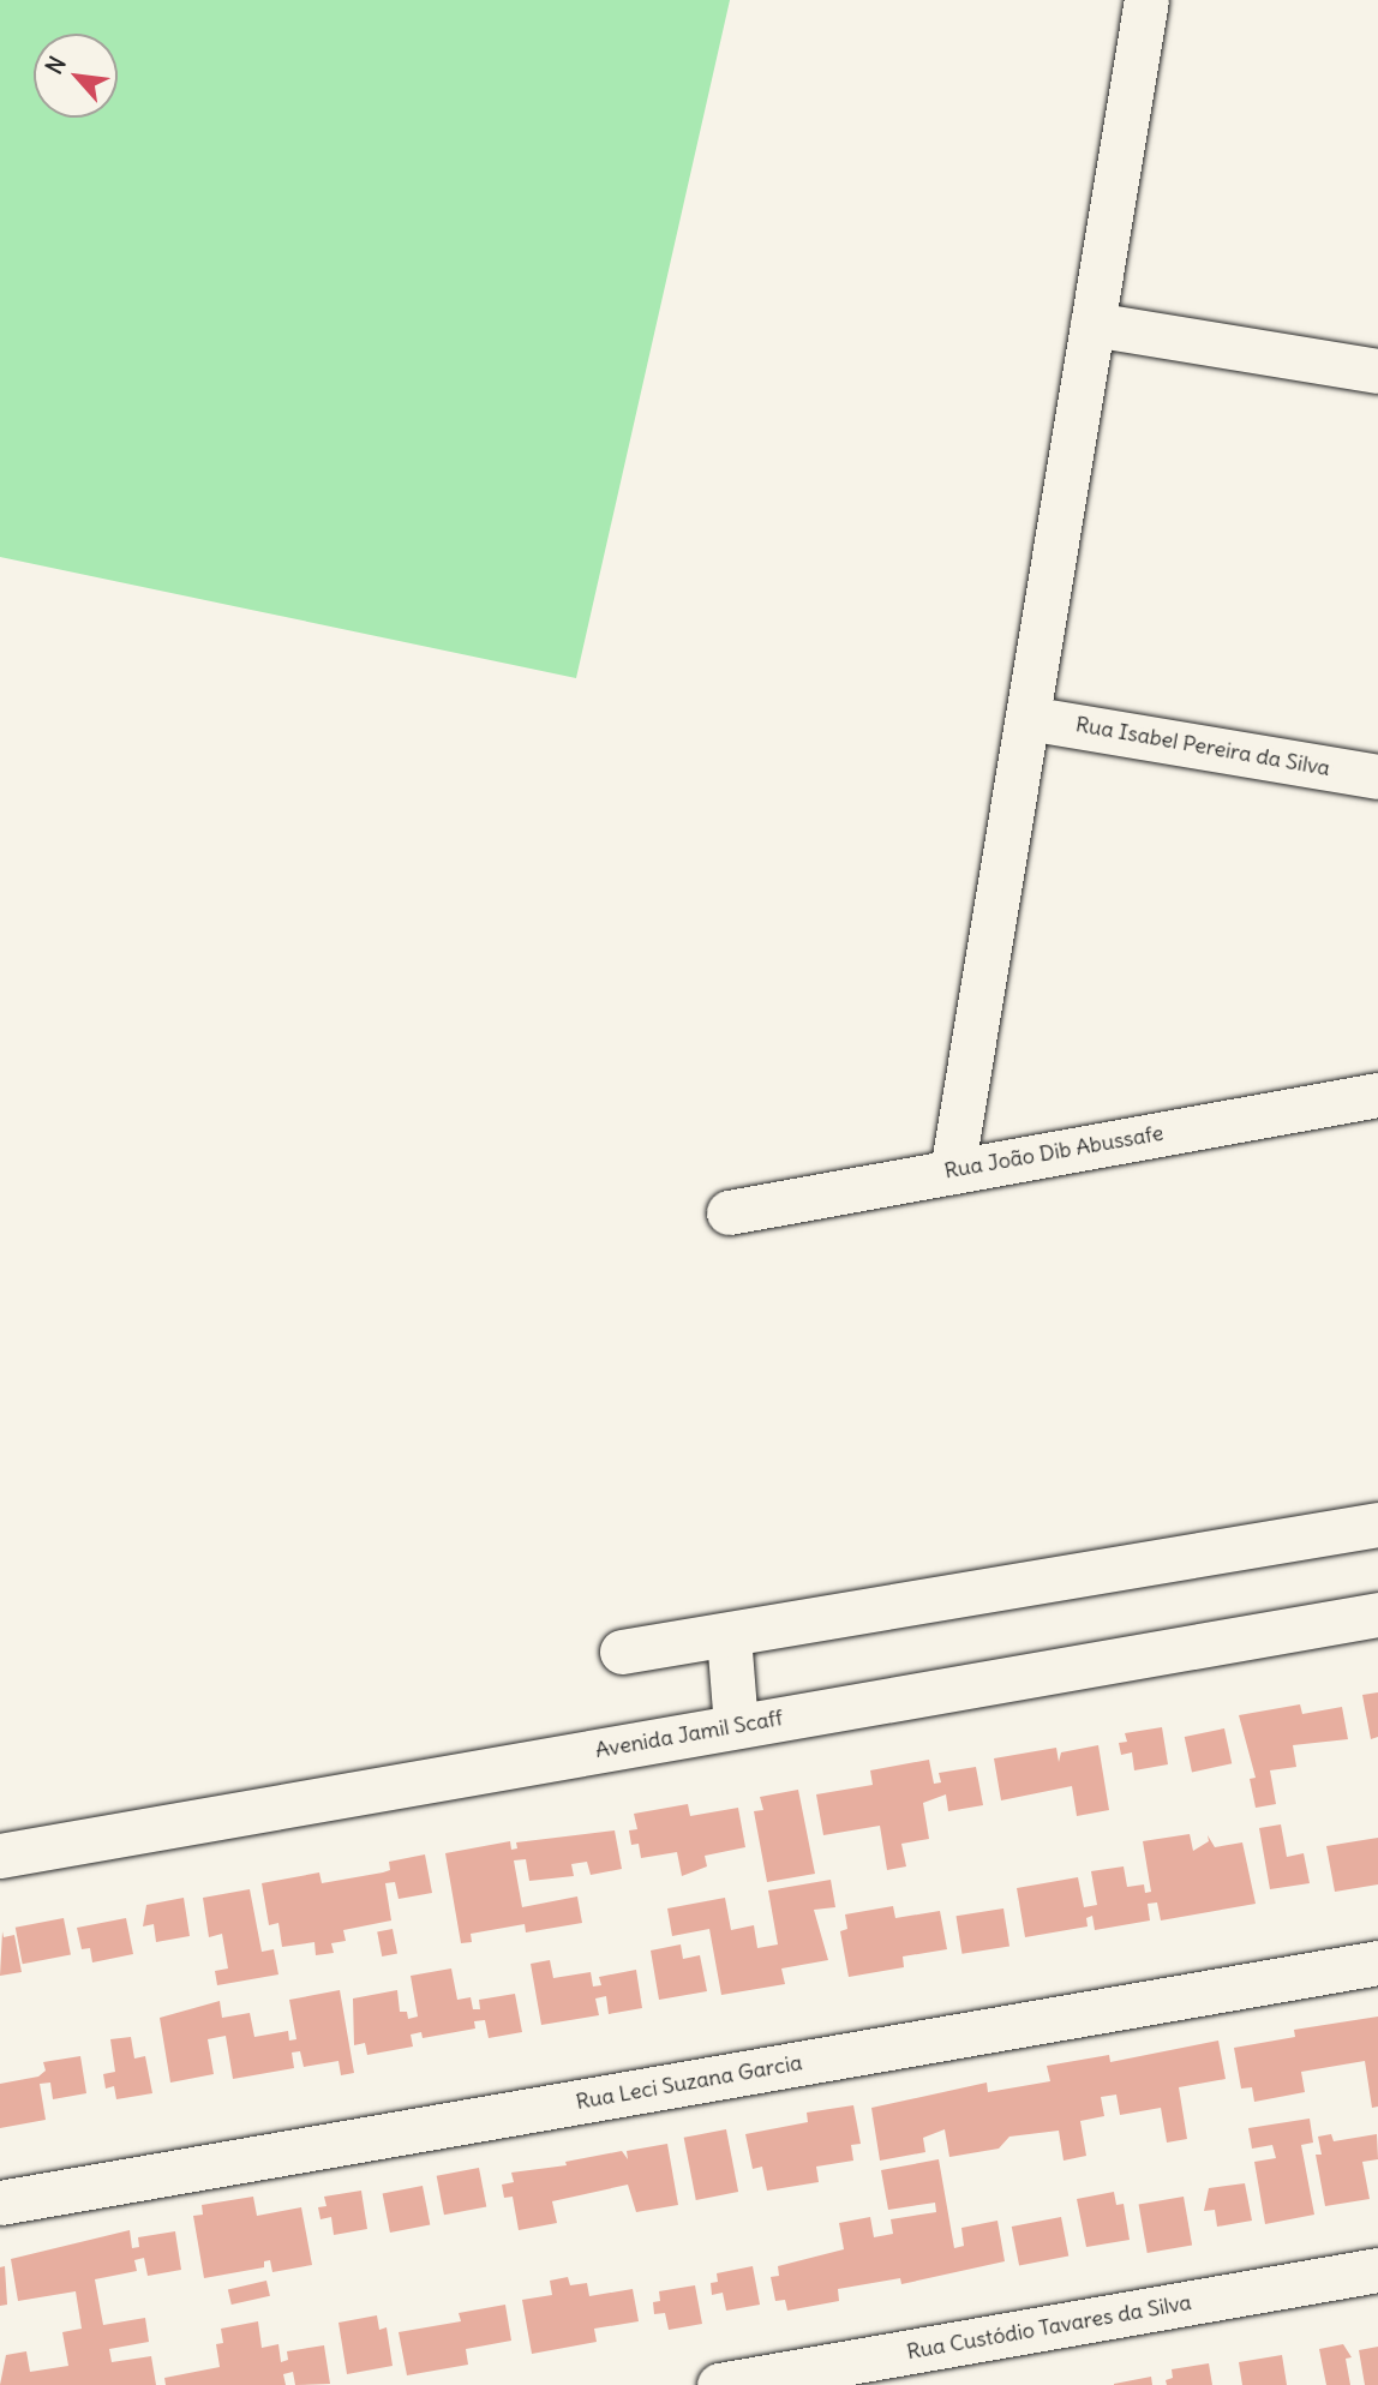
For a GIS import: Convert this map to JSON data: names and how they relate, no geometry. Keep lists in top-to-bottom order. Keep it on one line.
{"streets":{"street":["Rua Isabel Pereira da Silva","Rua João Dib Abussafe","Avenida Jamil Scaff","Rua Leci Suzana Garcia","Rua Custódio Tavares da Silva"]},"north":"top left"}
